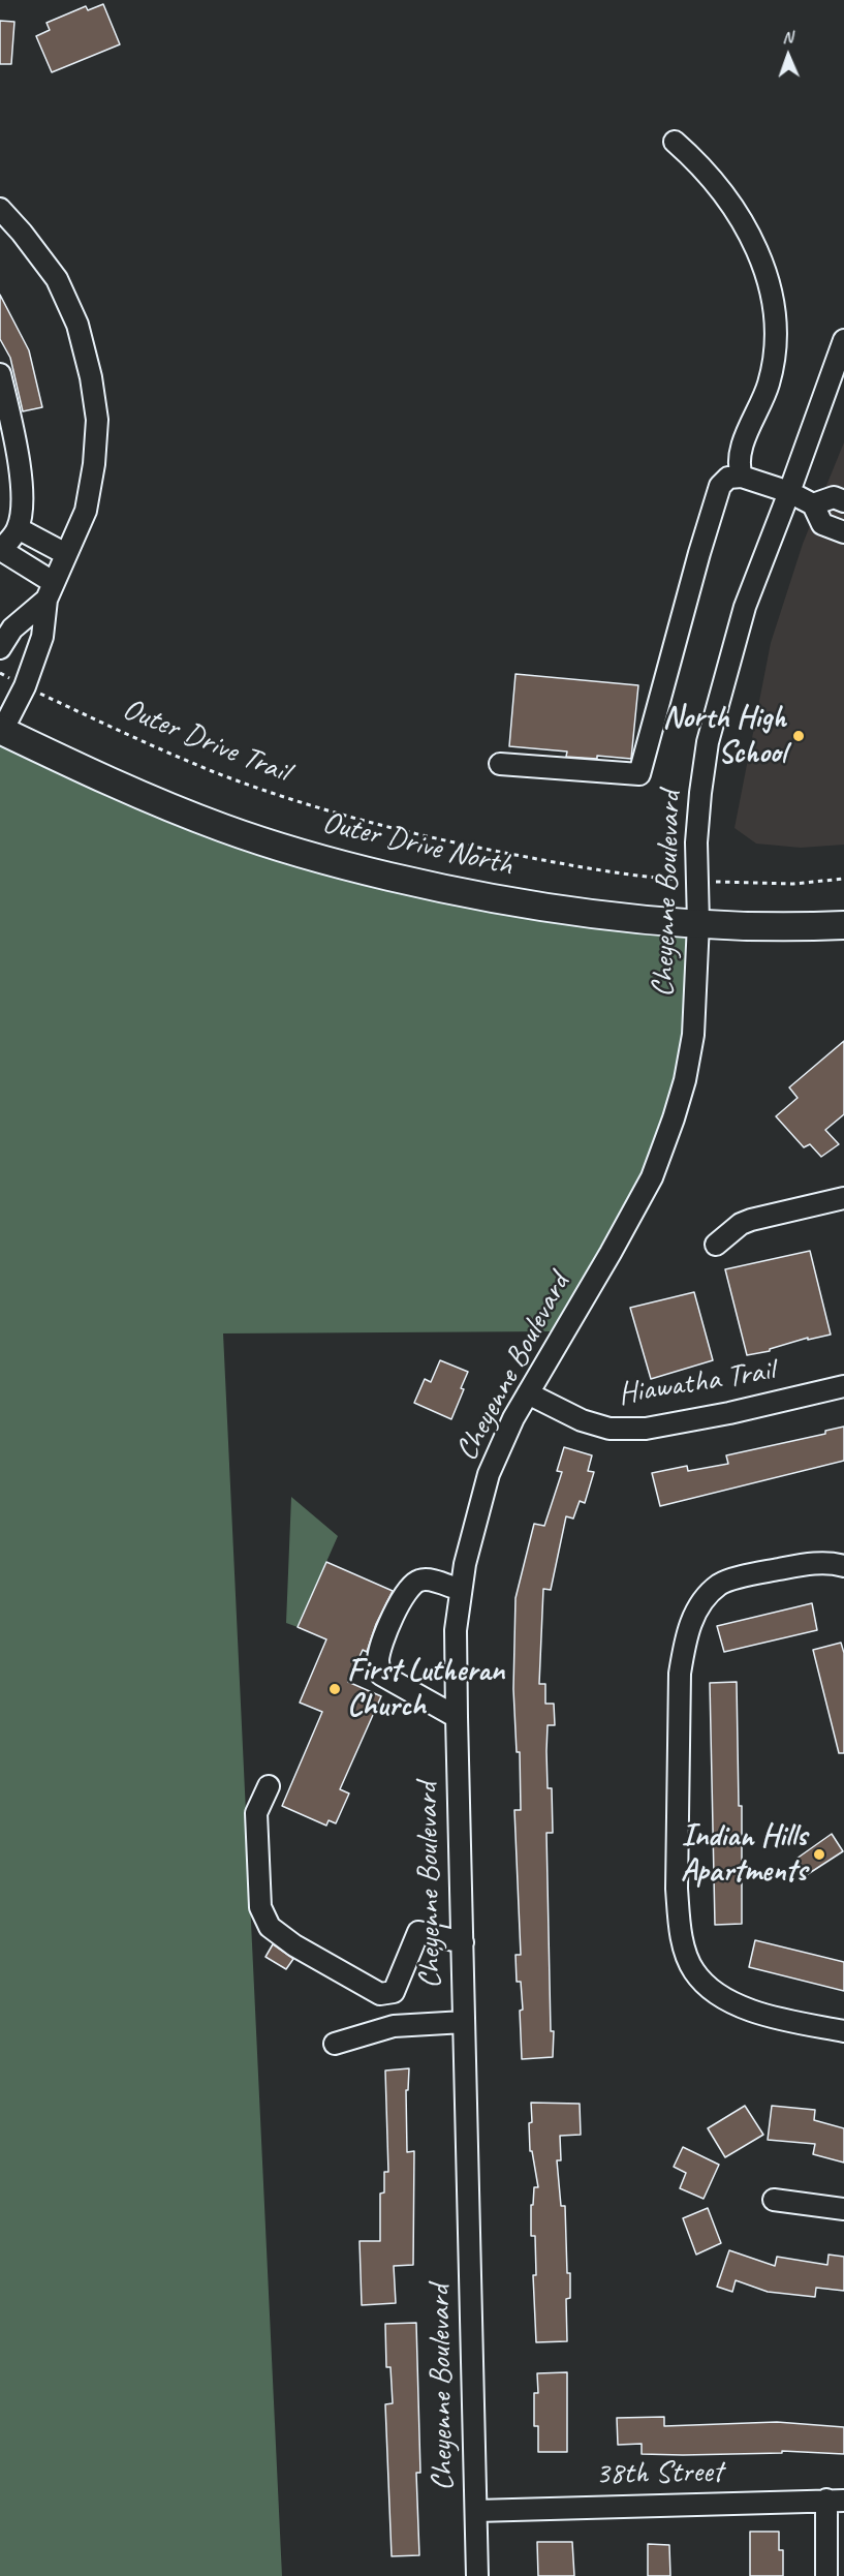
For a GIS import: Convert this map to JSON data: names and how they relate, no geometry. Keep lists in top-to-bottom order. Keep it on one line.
{"streets":{"main road":["Outer Drive North"],"street":["Cheyenne Boulevard","Hiawatha Trail","38th Street"],"path":["Outer Drive Trail"]},"crossings":[["Outer Drive Trail","Cheyenne Boulevard"],["Outer Drive North","Cheyenne Boulevard"],["Cheyenne Boulevard","Hiawatha Trail"],["Cheyenne Boulevard","38th Street"]],"places":["North High School","First Lutheran Church","Indian Hills Apartments"],"north":"top"}
